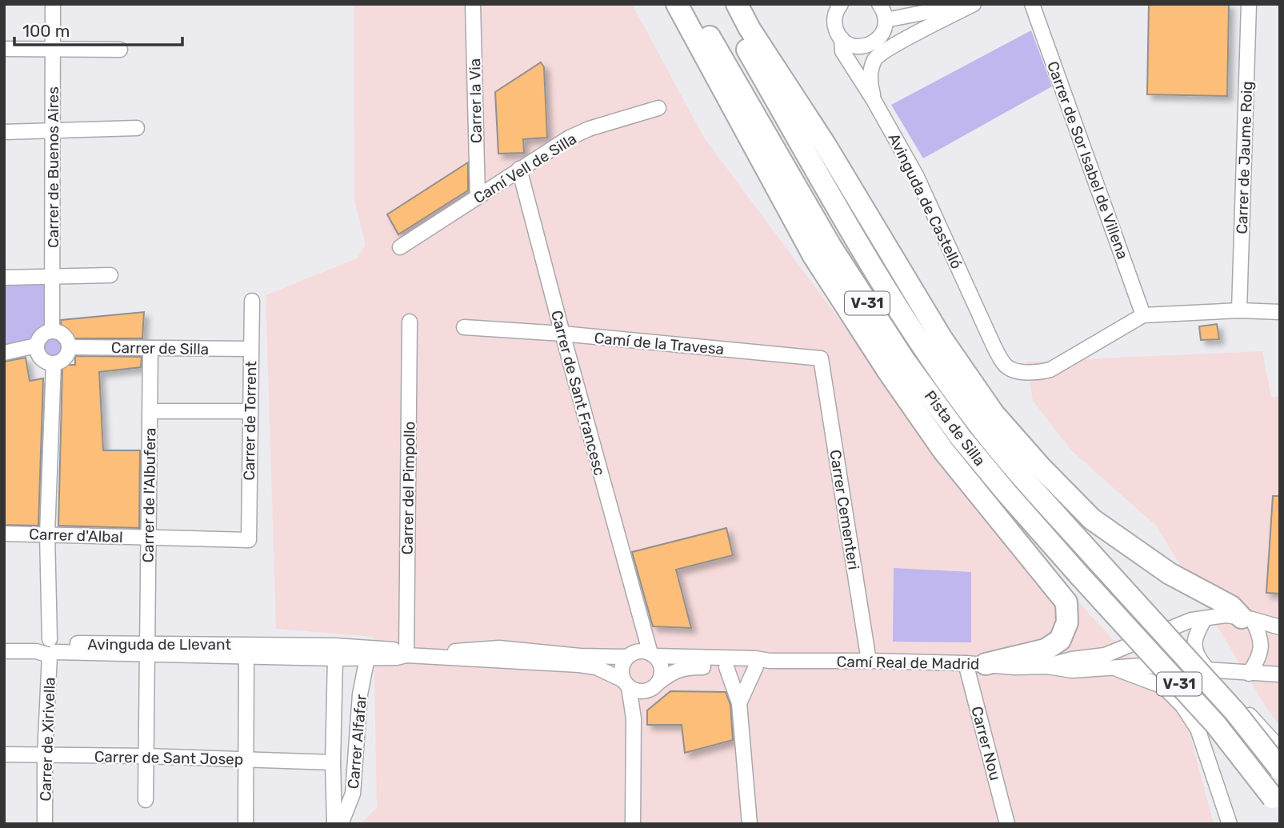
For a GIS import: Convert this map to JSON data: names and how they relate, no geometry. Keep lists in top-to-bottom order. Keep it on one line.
{"streets":{"highway":["V-31","Pista de Silla"],"street":["Carrer la Via","Carrer de Jaume Roig","Carrer de Sor Isabel de Villena","Carrer de Buenos Aires","Camí Vell de Silla","Avinguda de Castelló","Camí de la Travesa","Carrer de Silla","Carrer de Sant Francesc","Carrer de Torrent","Carrer del Pimpollo","Carrer de l'Albufera","Carrer Cementeri","Carrer d'Albal","Avinguda de Llevant","Camí Real de Madrid","Carrer de Xirivella","Carrer Alfafar","Carrer Nou","Carrer de Sant Josep"]},"crossings":[["Carrer la Via","Camí Vell de Silla"],["Carrer de Sor Isabel de Villena","Avinguda de Castelló"],["Carrer de Buenos Aires","Carrer de Silla"],["Camí Vell de Silla","Carrer de Sant Francesc"],["Camí de la Travesa","Carrer de Sant Francesc"],["Camí de la Travesa","Carrer Cementeri"],["Carrer de Silla","Carrer de Torrent"],["Carrer de Silla","Carrer de l'Albufera"],["Carrer de Sant Francesc","Camí Real de Madrid"],["Carrer de Torrent","Carrer d'Albal"],["Carrer de l'Albufera","Carrer d'Albal"],["Carrer de l'Albufera","Avinguda de Llevant"],["Carrer de l'Albufera","Carrer de Sant Josep"],["Carrer Cementeri","Camí Real de Madrid"],["Avinguda de Llevant","Carrer de Xirivella"],["Avinguda de Llevant","Carrer Alfafar"],["Camí Real de Madrid","Carrer Nou"],["Carrer de Xirivella","Carrer de Sant Josep"]],"scale_bar":"100 m"}
